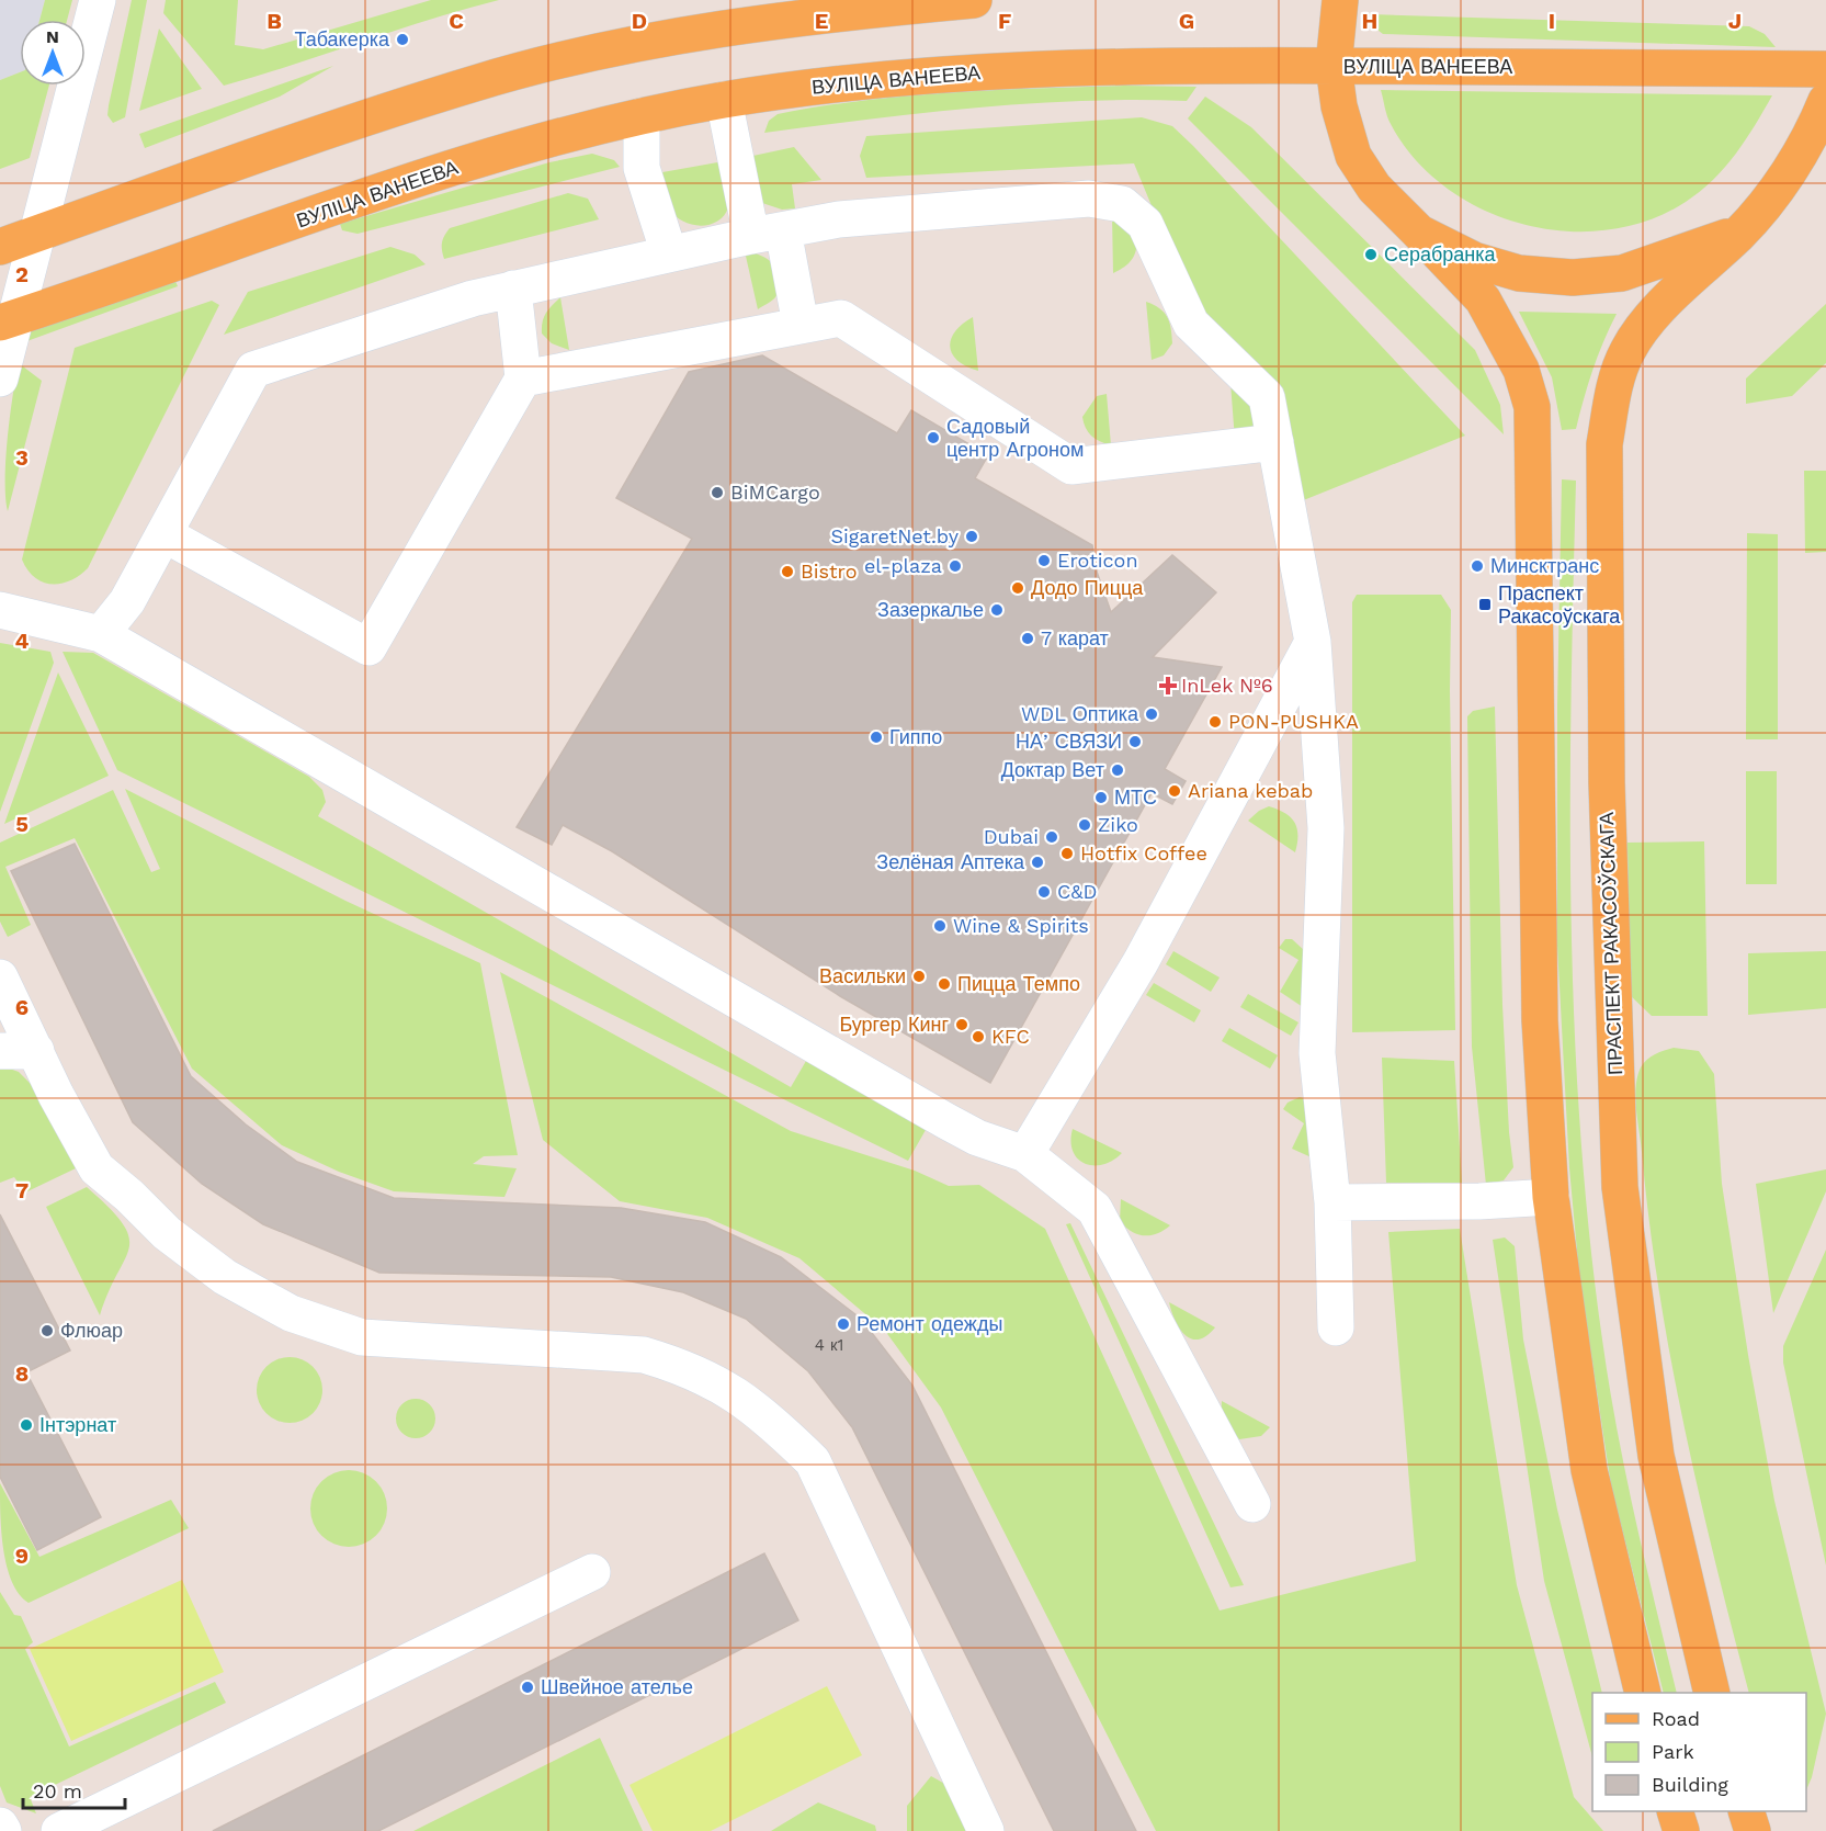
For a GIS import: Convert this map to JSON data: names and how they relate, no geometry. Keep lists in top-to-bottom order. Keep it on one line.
{"streets":{"main road":["ВУЛІЦА ВАНЕЕВА","ПРАСПЕКТ РАКАСОЎСКАГА"]},"places":{"other":["Табакерка","Серабранка","Садовый центр Агроном","BiMCargo","SigaretNet.by","Eroticon","el-plaza","Минсктранс","Bistro","Додо Пицца","Зазеркалье","7 карат","WDL Оптика","PON-PUSHKA","Гиппо","НАʼСВЯЗИ","Доктар Вет","Ariana kebab","МТС","Ziko","Dubai","Hotfix Coffee","Зелёная Аптека","C&D","Wine & Spirits","Васильки","Пицца Темпо","Бургер Кинг","KFC","Ремонт одежды","Флюар","Інтэрнат","Швейное ателье"],"transit":["Праспект Ракасоўскага"],"health":["InLek №6"]},"house_numbers":["4 к1"],"legend":["Road","Park","Building"],"scale_bar":"20 m","north":"top","grid":{"columns":["B","C","D","E","F","G","H","I","J"],"rows":["2","3","4","5","6","7","8","9"]}}
